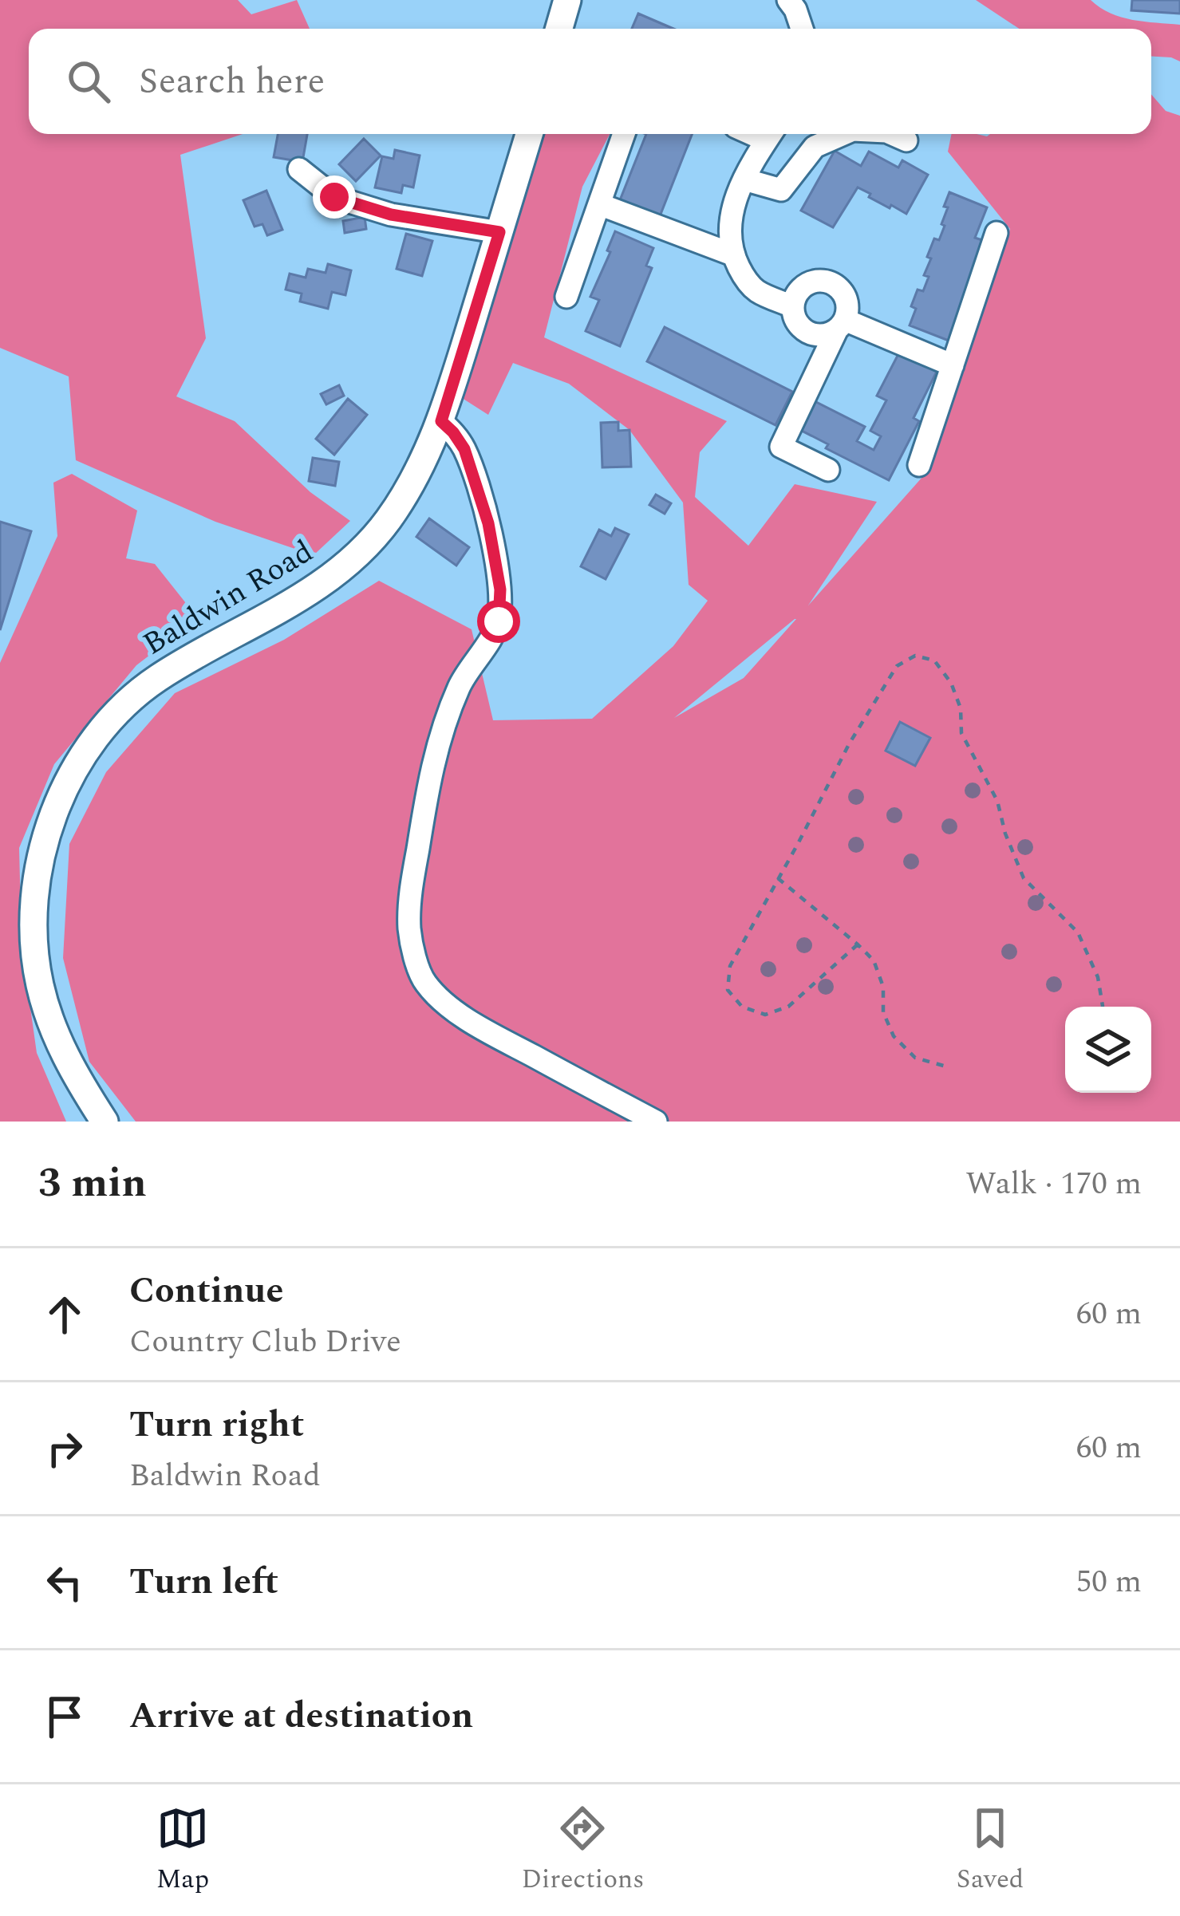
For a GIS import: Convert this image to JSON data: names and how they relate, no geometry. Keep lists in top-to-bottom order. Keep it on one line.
{"streets":{"street":["Baldwin Road"]},"page":{"search":"Search here","heading":["3 min","Walk · 170 m"],"list":[["Continue","Country Club Drive","60 m"],["Turn right","Baldwin Road","60 m"],["Turn left","50 m"],"Arrive at destination"],"nav":["Map","Directions","Saved"]}}
